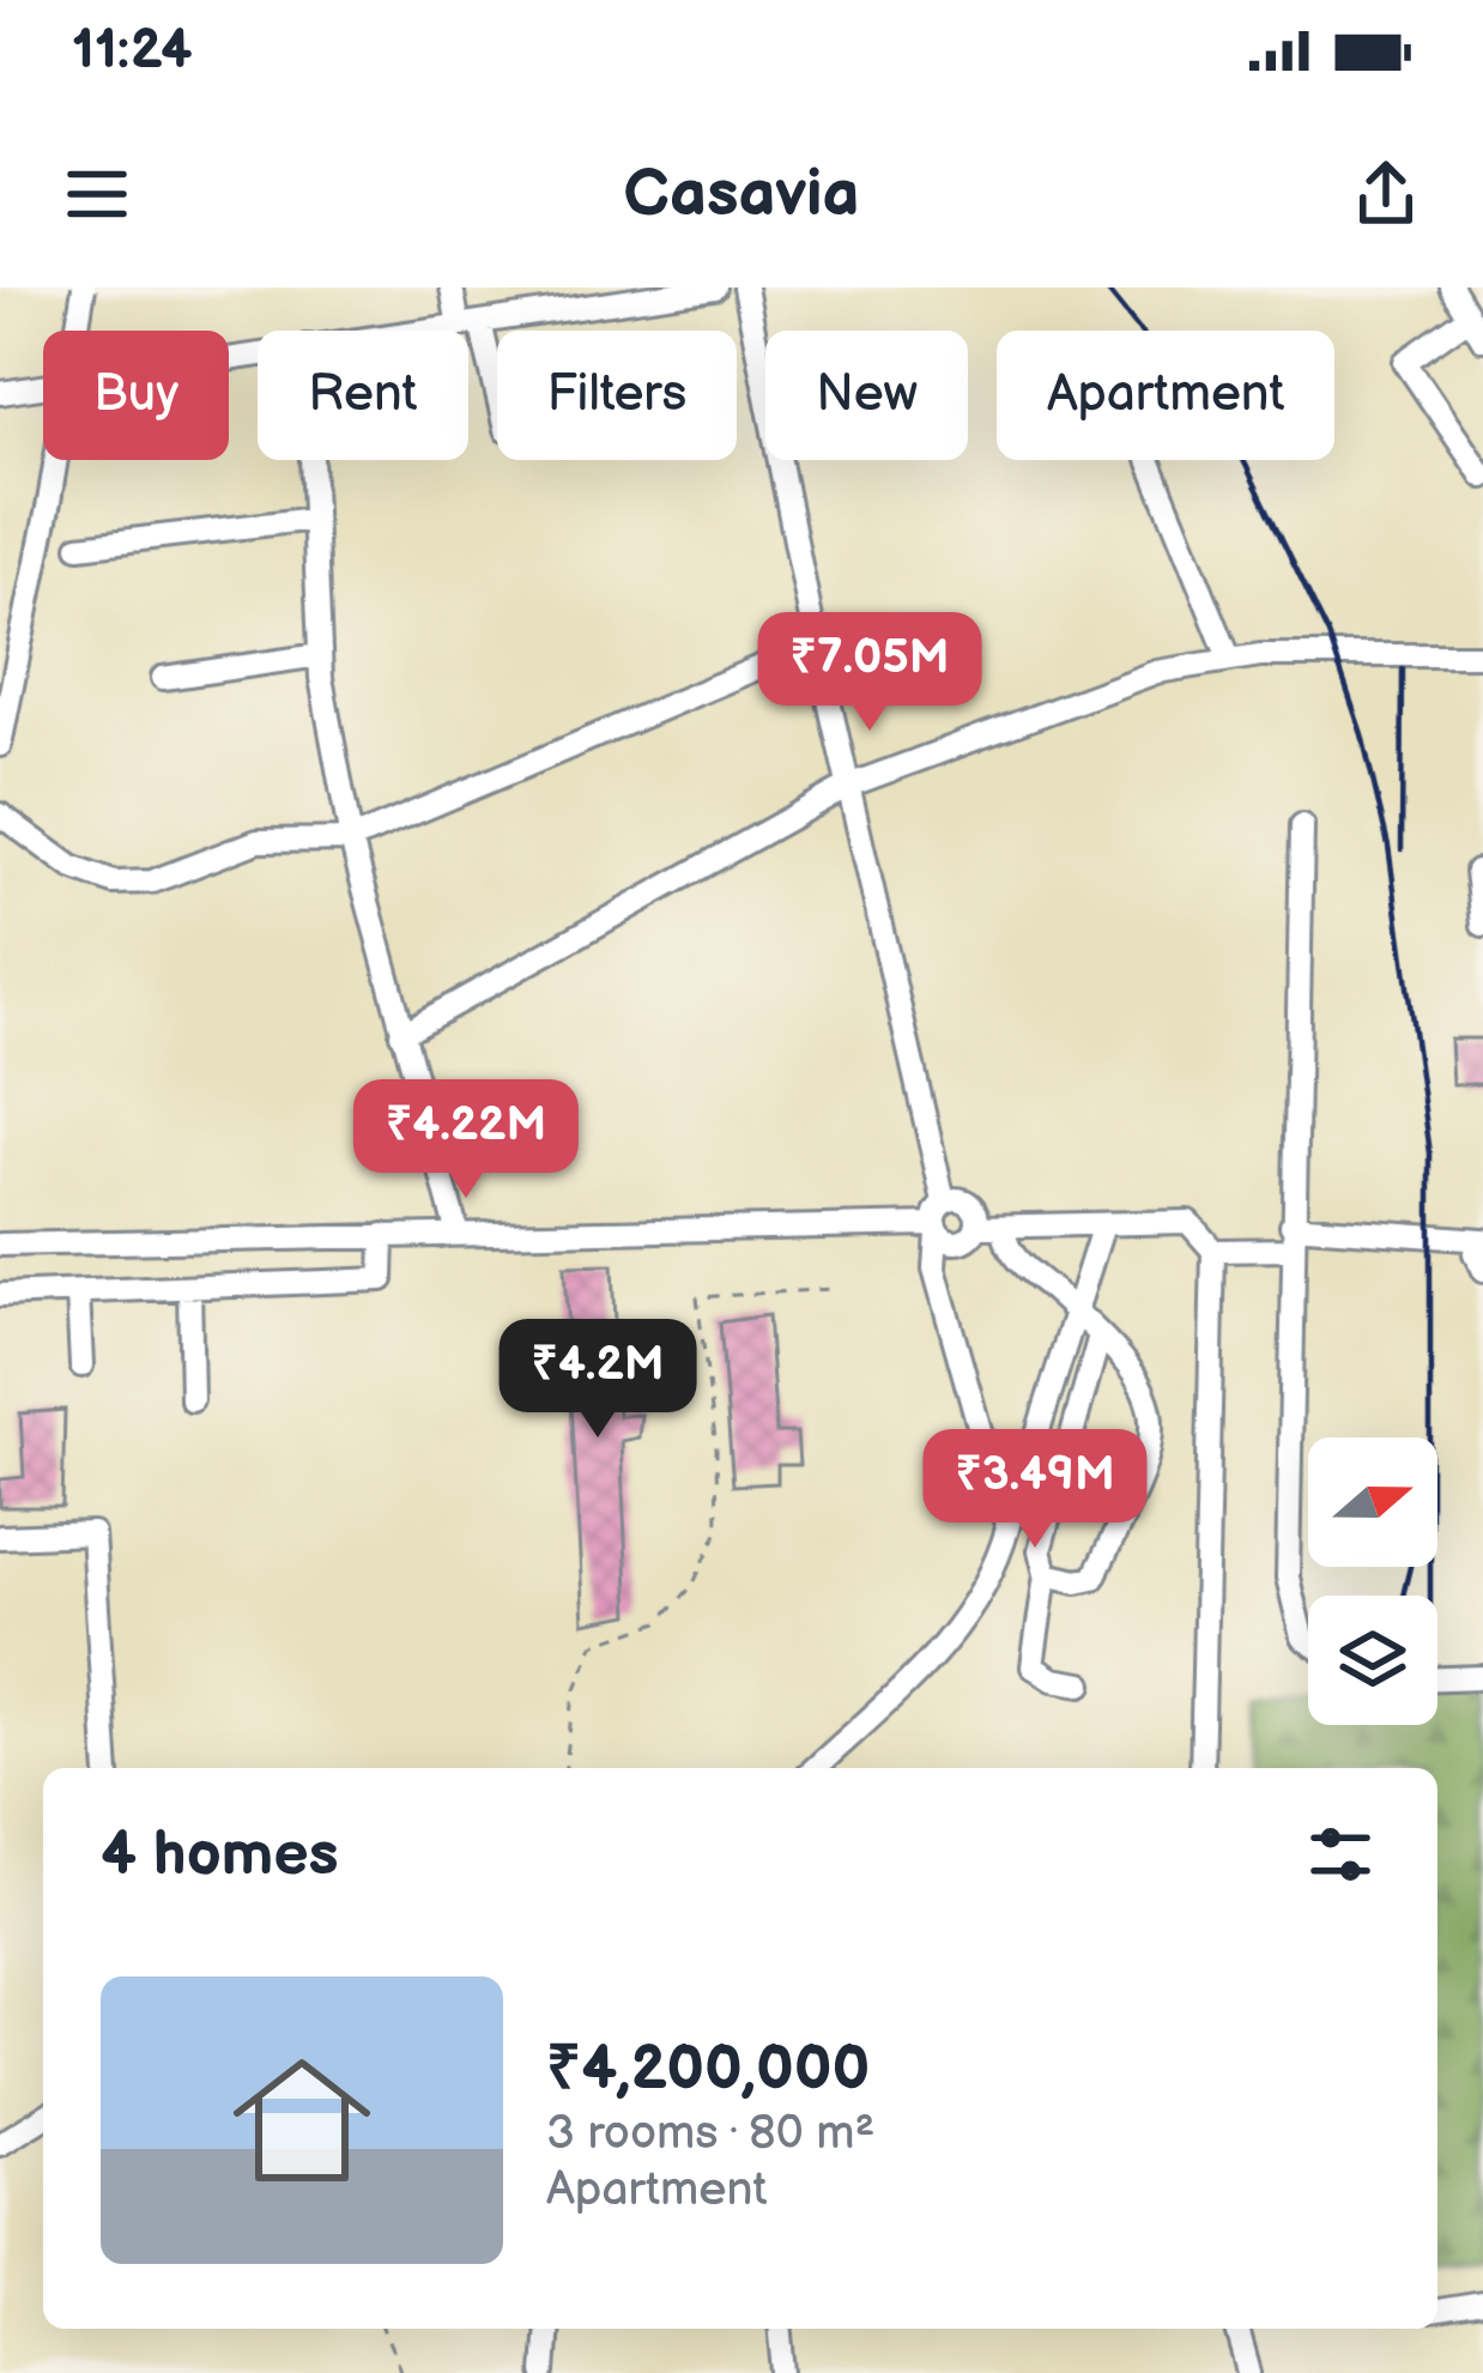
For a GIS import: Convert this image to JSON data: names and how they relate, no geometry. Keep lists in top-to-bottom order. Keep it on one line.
{"north":"right","page":{"status":"11:24","header":"Casavia","chip":["Buy","Rent","Filters","New","Apartment"],"price":["₹7.05M","₹4.22M","₹4.2M","₹3.49M"],"heading":"4 homes","list":[{"name":"₹4,200,000","note":"3 rooms · 80 m² · Apartment"}]}}
